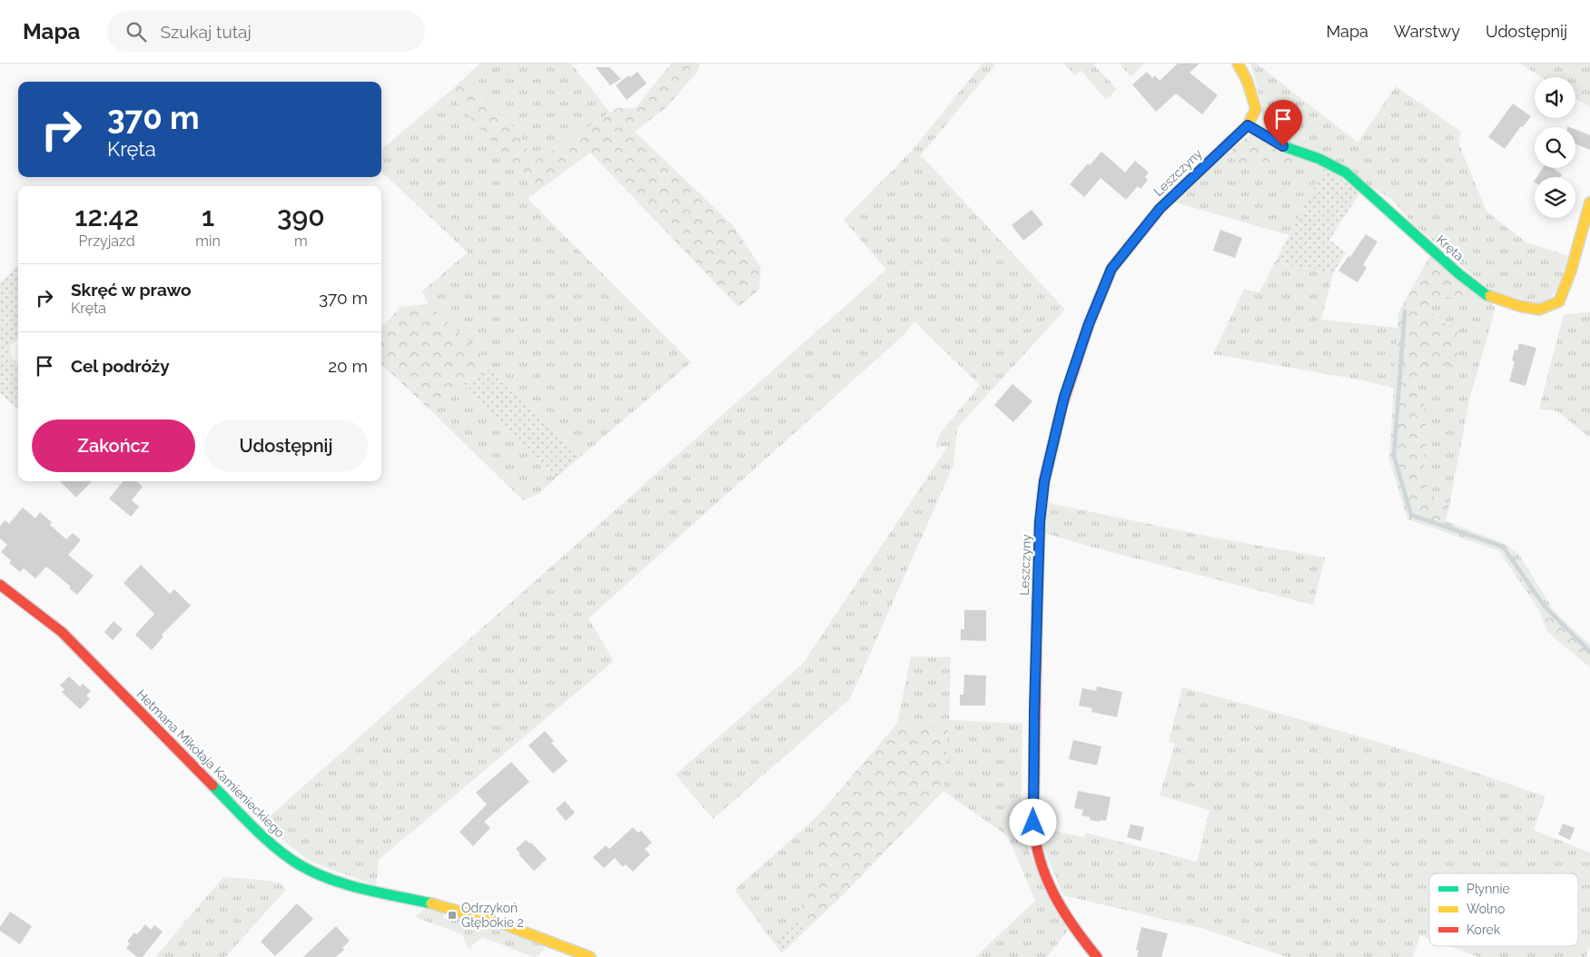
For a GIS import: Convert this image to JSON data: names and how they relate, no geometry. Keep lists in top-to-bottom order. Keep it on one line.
{"streets":{"street":["Leszczyny","Kręta","Hetmana Mikołaja Kamienieckiego"]},"crossings":[["Leszczyny","Kręta"]],"places":{"transit":["Odrzykoń Głębokie 2"]},"legend":["Płynnie","Wolno","Korek"],"page":{"header":"Mapa","search":"Szukaj tutaj","nav":["Mapa","Warstwy","Udostępnij"],"turn":["370 m","Kręta"],"eta":["12:42","Przyjazd","1","min","390","m"],"list":[{"name":"Skręć w prawo","note":"Kręta","value":"370 m"},{"name":"Cel podróży","value":"20 m"}],"buttons":["Zakończ","Udostępnij"]}}
